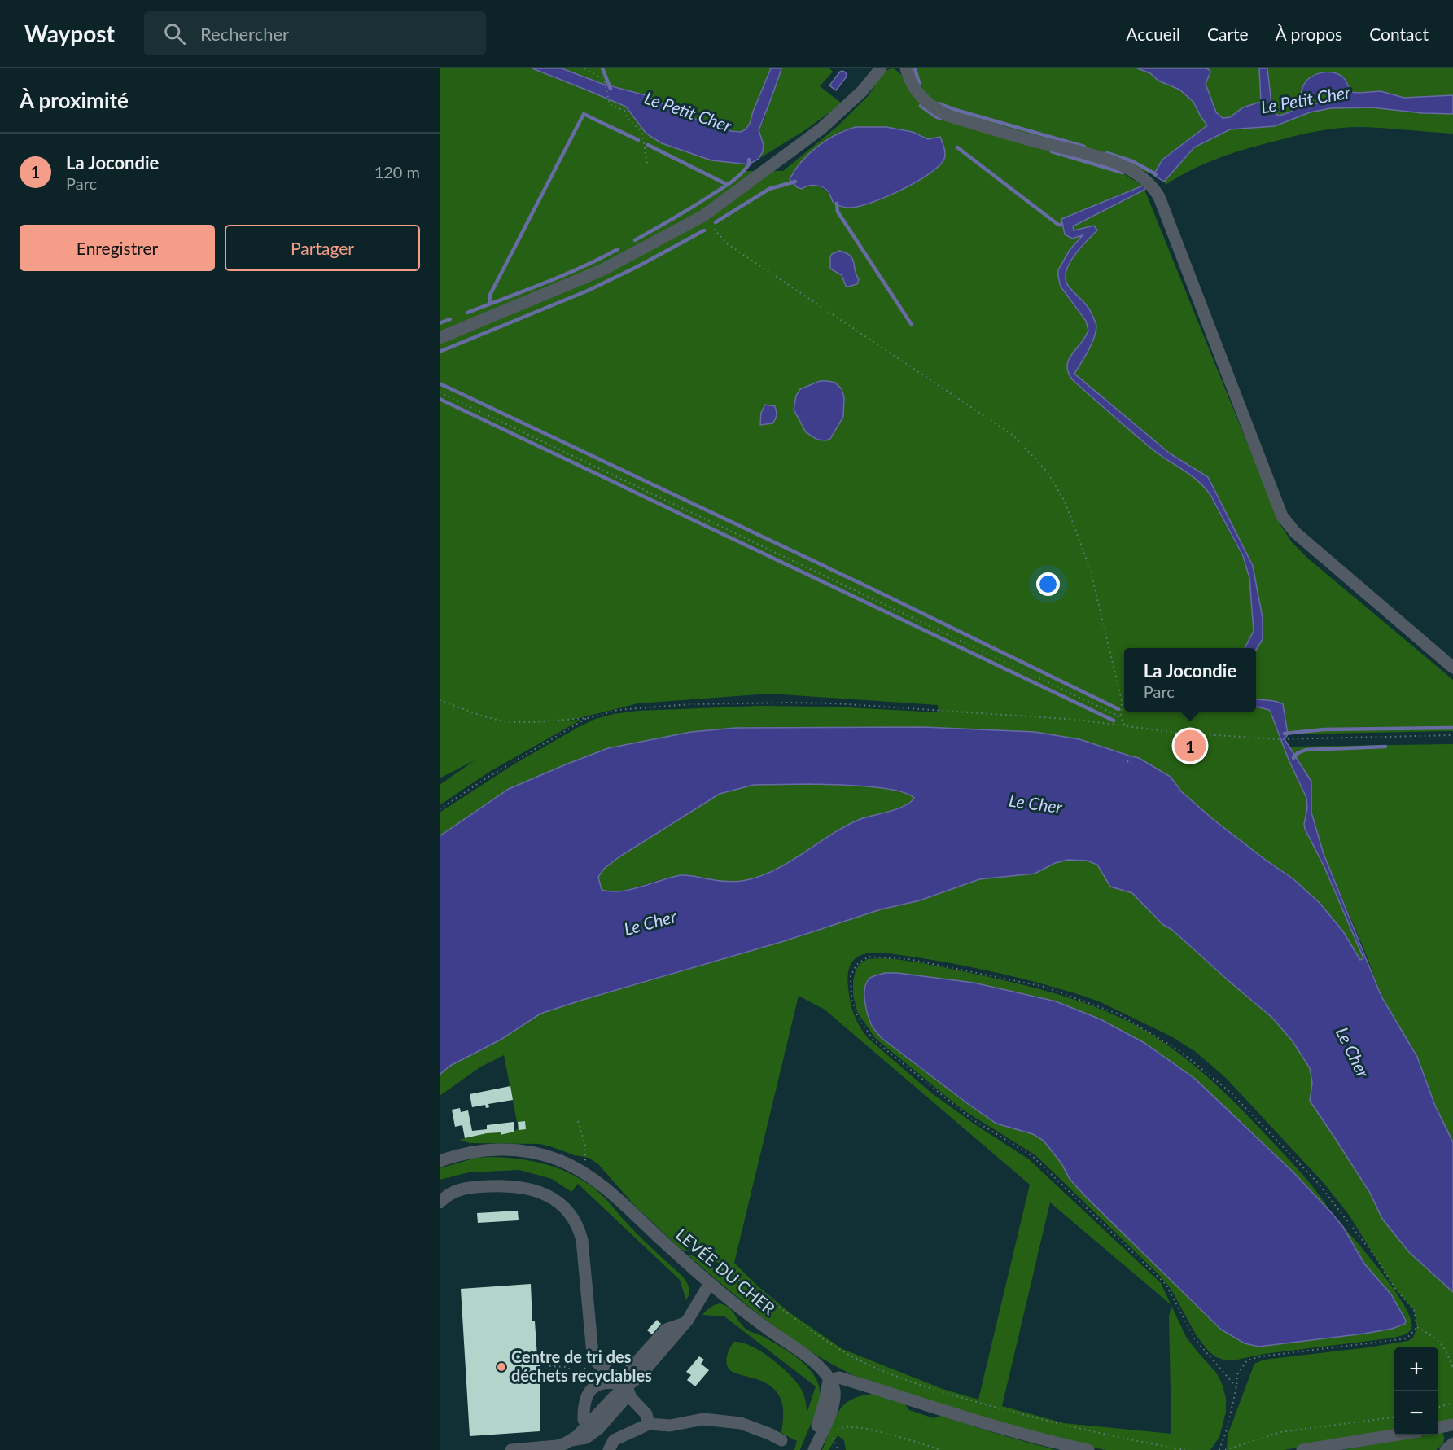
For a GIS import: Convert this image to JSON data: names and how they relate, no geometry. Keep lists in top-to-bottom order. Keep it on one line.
{"streets":{"street":["LEVÉE DU CHER"]},"water":["Le Petit Cher","Le Cher"],"places":["Centre de tri des déchets recyclables"],"page":{"header":"Waypost","search":"Rechercher","nav":["Accueil","Carte","À propos","Contact"],"heading":"À proximité","list":[{"mark":"1","name":"La Jocondie","note":"Parc","value":"120 m"}],"buttons":["Enregistrer","Partager"],"popup":["La Jocondie","Parc"],"pins":"1","map_buttons":["+","−"]}}
